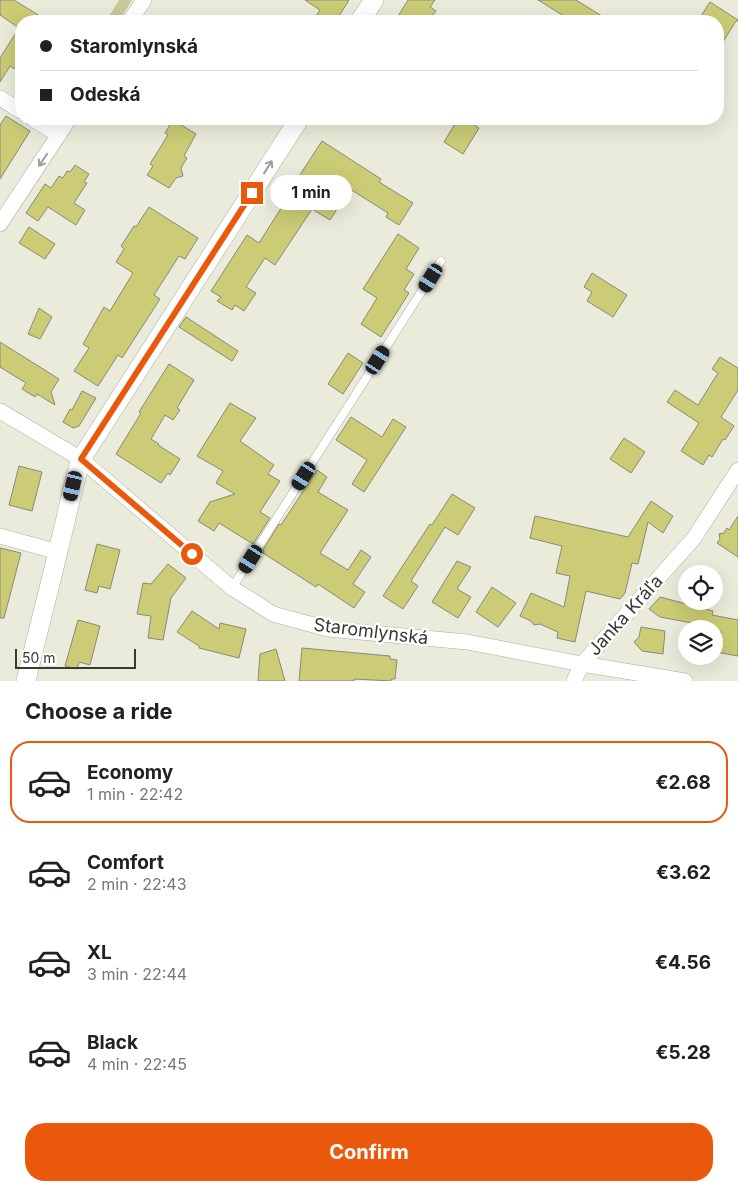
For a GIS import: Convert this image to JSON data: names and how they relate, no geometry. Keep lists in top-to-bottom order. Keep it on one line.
{"streets":{"street":["Janka Kráľa","Staromlynská"]},"crossings":[["Janka Kráľa","Staromlynská"]],"scale_bar":"50 m","page":{"banner":["Staromlynská","Odeská"],"bubble":"1 min","scale":"50 m","heading":"Choose a ride","list":[{"name":"Economy","note":"1 min · 22:42","value":"€2.68"},{"name":"Comfort","note":"2 min · 22:43","value":"€3.62"},{"name":"XL","note":"3 min · 22:44","value":"€4.56"},{"name":"Black","note":"4 min · 22:45","value":"€5.28"}],"buttons":"Confirm"}}
